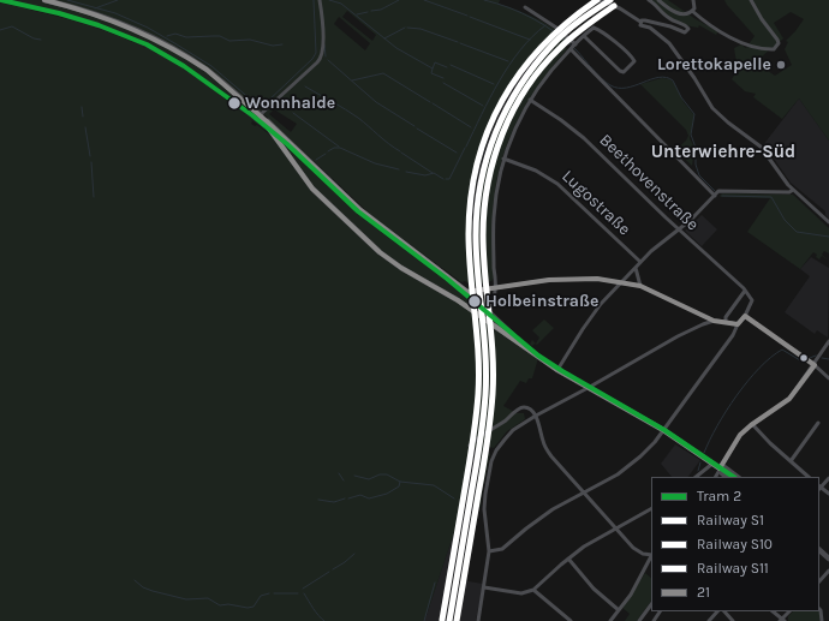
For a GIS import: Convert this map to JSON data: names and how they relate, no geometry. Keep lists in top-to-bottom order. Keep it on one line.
{"streets":{"street":["Beethovenstraße","Lugostraße"]},"districts":["Unterwiehre-Süd"],"places":["Lorettokapelle","Wonnhalde","Holbeinstraße"],"lines":["tram line 2","rail line S1","rail line S11","transit line 21","rail line S10"],"legend":["Tram 2","Railway S1","Railway S10","Railway S11","21"]}
